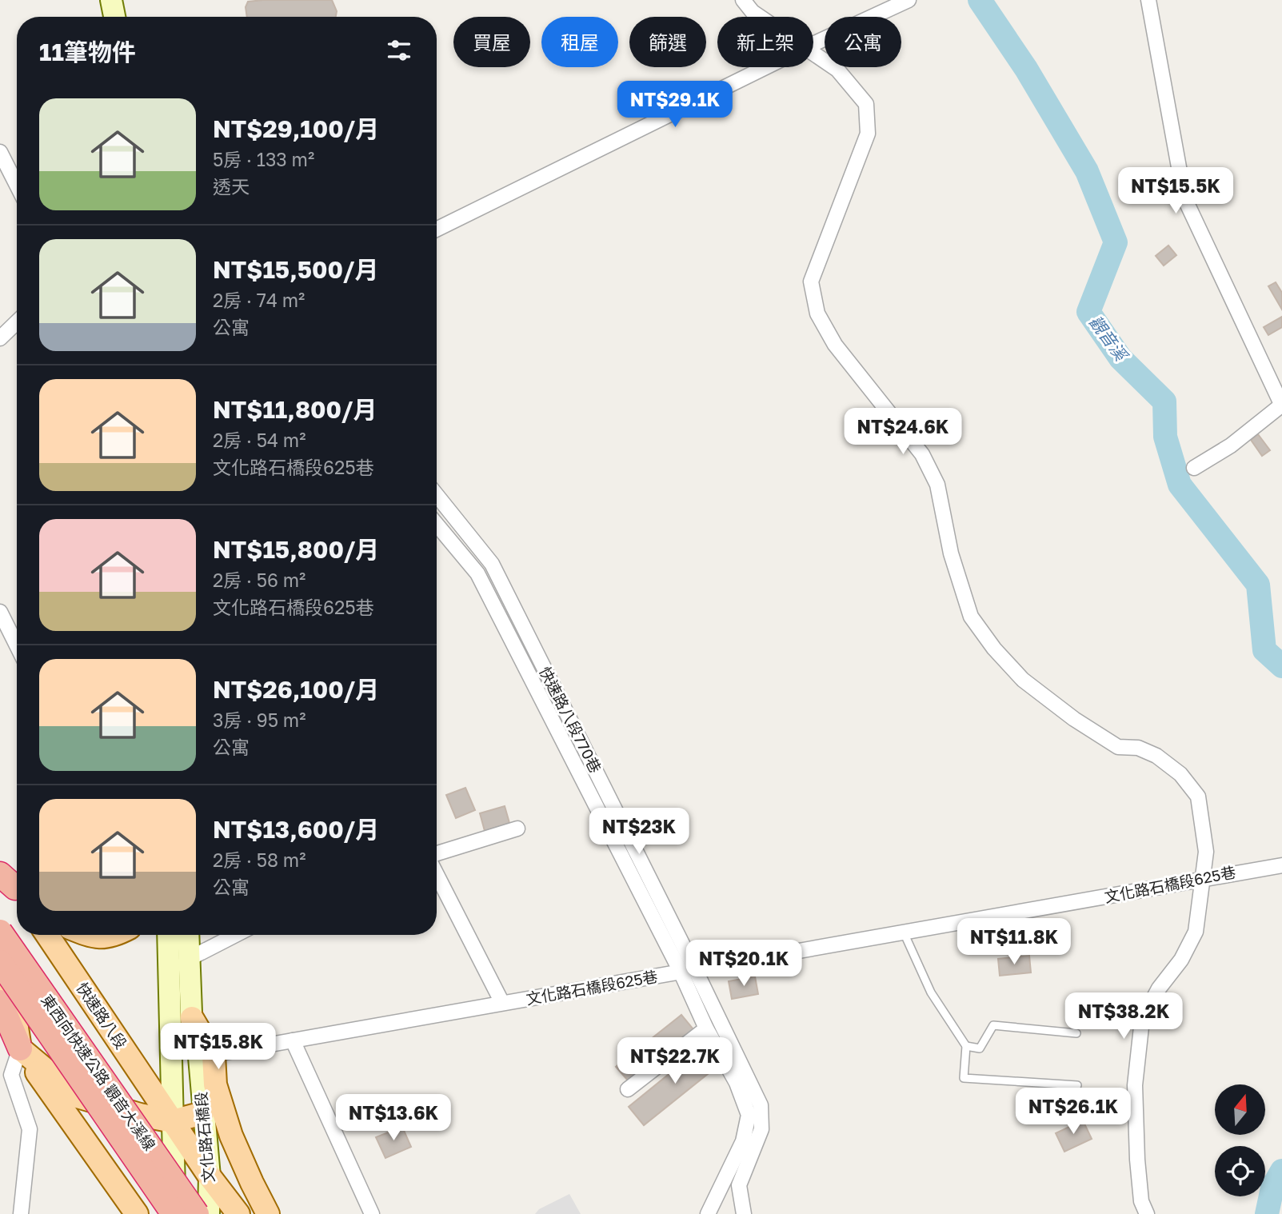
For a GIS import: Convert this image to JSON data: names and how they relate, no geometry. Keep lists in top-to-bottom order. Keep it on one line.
{"streets":{"highway":["東西向快速公路 觀音大溪線"],"main road":["快速路八段","文化路石橋段"],"street":["快速路八段770巷","文化路石橋段625巷"]},"crossings":[["快速路八段770巷","文化路石橋段625巷"],["文化路石橋段625巷","文化路石橋段"],["快速路八段","文化路石橋段"],["東西向快速公路 觀音大溪線","文化路石橋段"]],"water":["觀音溪"],"north":"top","page":{"chip":["買屋","租屋","篩選","新上架","公寓"],"heading":"11筆物件","price":["NT$29.1K","NT$15.5K","NT$24.6K","NT$23K","NT$11.8K","NT$20.1K","NT$38.2K","NT$15.8K","NT$22.7K","NT$26.1K","NT$13.6K"],"list":[{"name":"NT$29,100/月","note":"5房 · 133 m² · 透天"},{"name":"NT$15,500/月","note":"2房 · 74 m² · 公寓"},{"name":"NT$11,800/月","note":"2房 · 54 m² · 文化路石橋段625巷"},{"name":"NT$15,800/月","note":"2房 · 56 m² · 文化路石橋段625巷"},{"name":"NT$26,100/月","note":"3房 · 95 m² · 公寓"},{"name":"NT$13,600/月","note":"2房 · 58 m² · 公寓"}]}}
